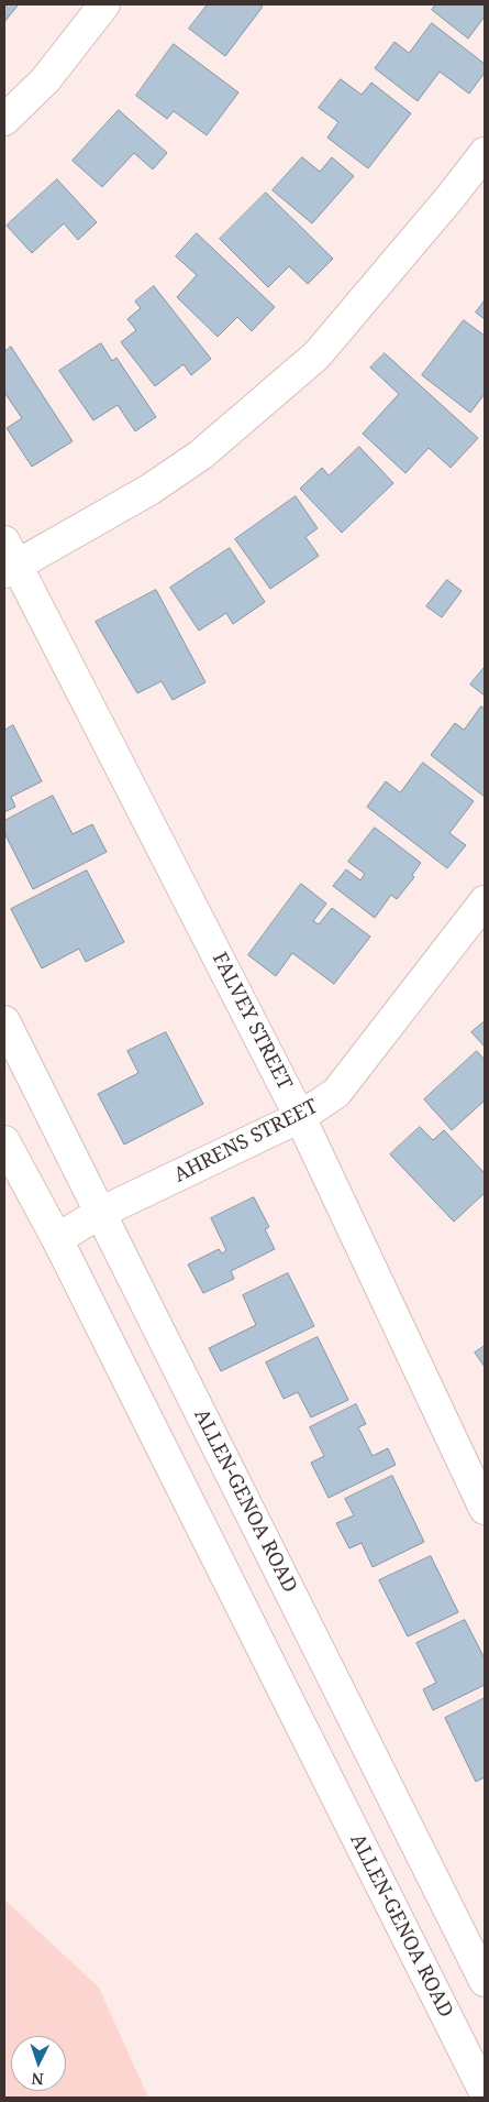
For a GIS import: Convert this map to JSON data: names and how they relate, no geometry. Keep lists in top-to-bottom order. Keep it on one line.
{"streets":{"street":["FALVEY STREET","AHRENS STREET","ALLEN-GENOA ROAD"]},"crossings":[["FALVEY STREET","AHRENS STREET"],["AHRENS STREET","ALLEN-GENOA ROAD"]],"north":"bottom"}
